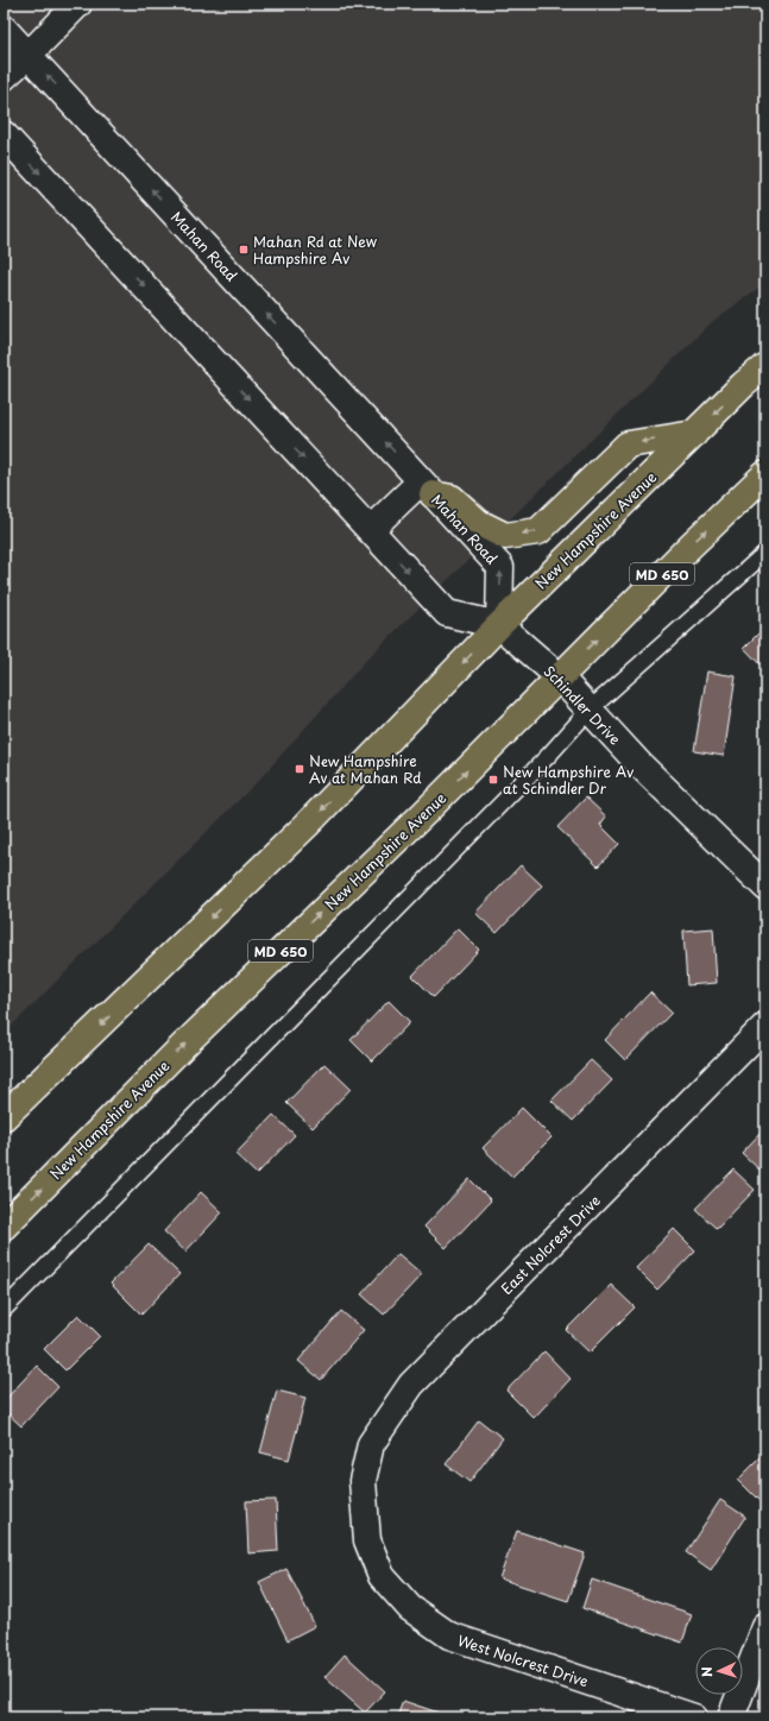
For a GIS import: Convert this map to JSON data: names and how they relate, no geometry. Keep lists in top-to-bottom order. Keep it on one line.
{"streets":{"main road":["New Hampshire Avenue","MD 650"],"street":["Mahan Road","Schindler Drive","East Nolcrest Drive","West Nolcrest Drive"]},"crossings":[["Mahan Road","New Hampshire Avenue"],["Mahan Road","Schindler Drive"],["New Hampshire Avenue","Schindler Drive"],["East Nolcrest Drive","West Nolcrest Drive"]],"places":{"transit":["Mahan Rd at New Hampshire Av","New Hampshire Av at Mahan Rd","New Hampshire Av at Schindler Dr"]},"north":"left"}
